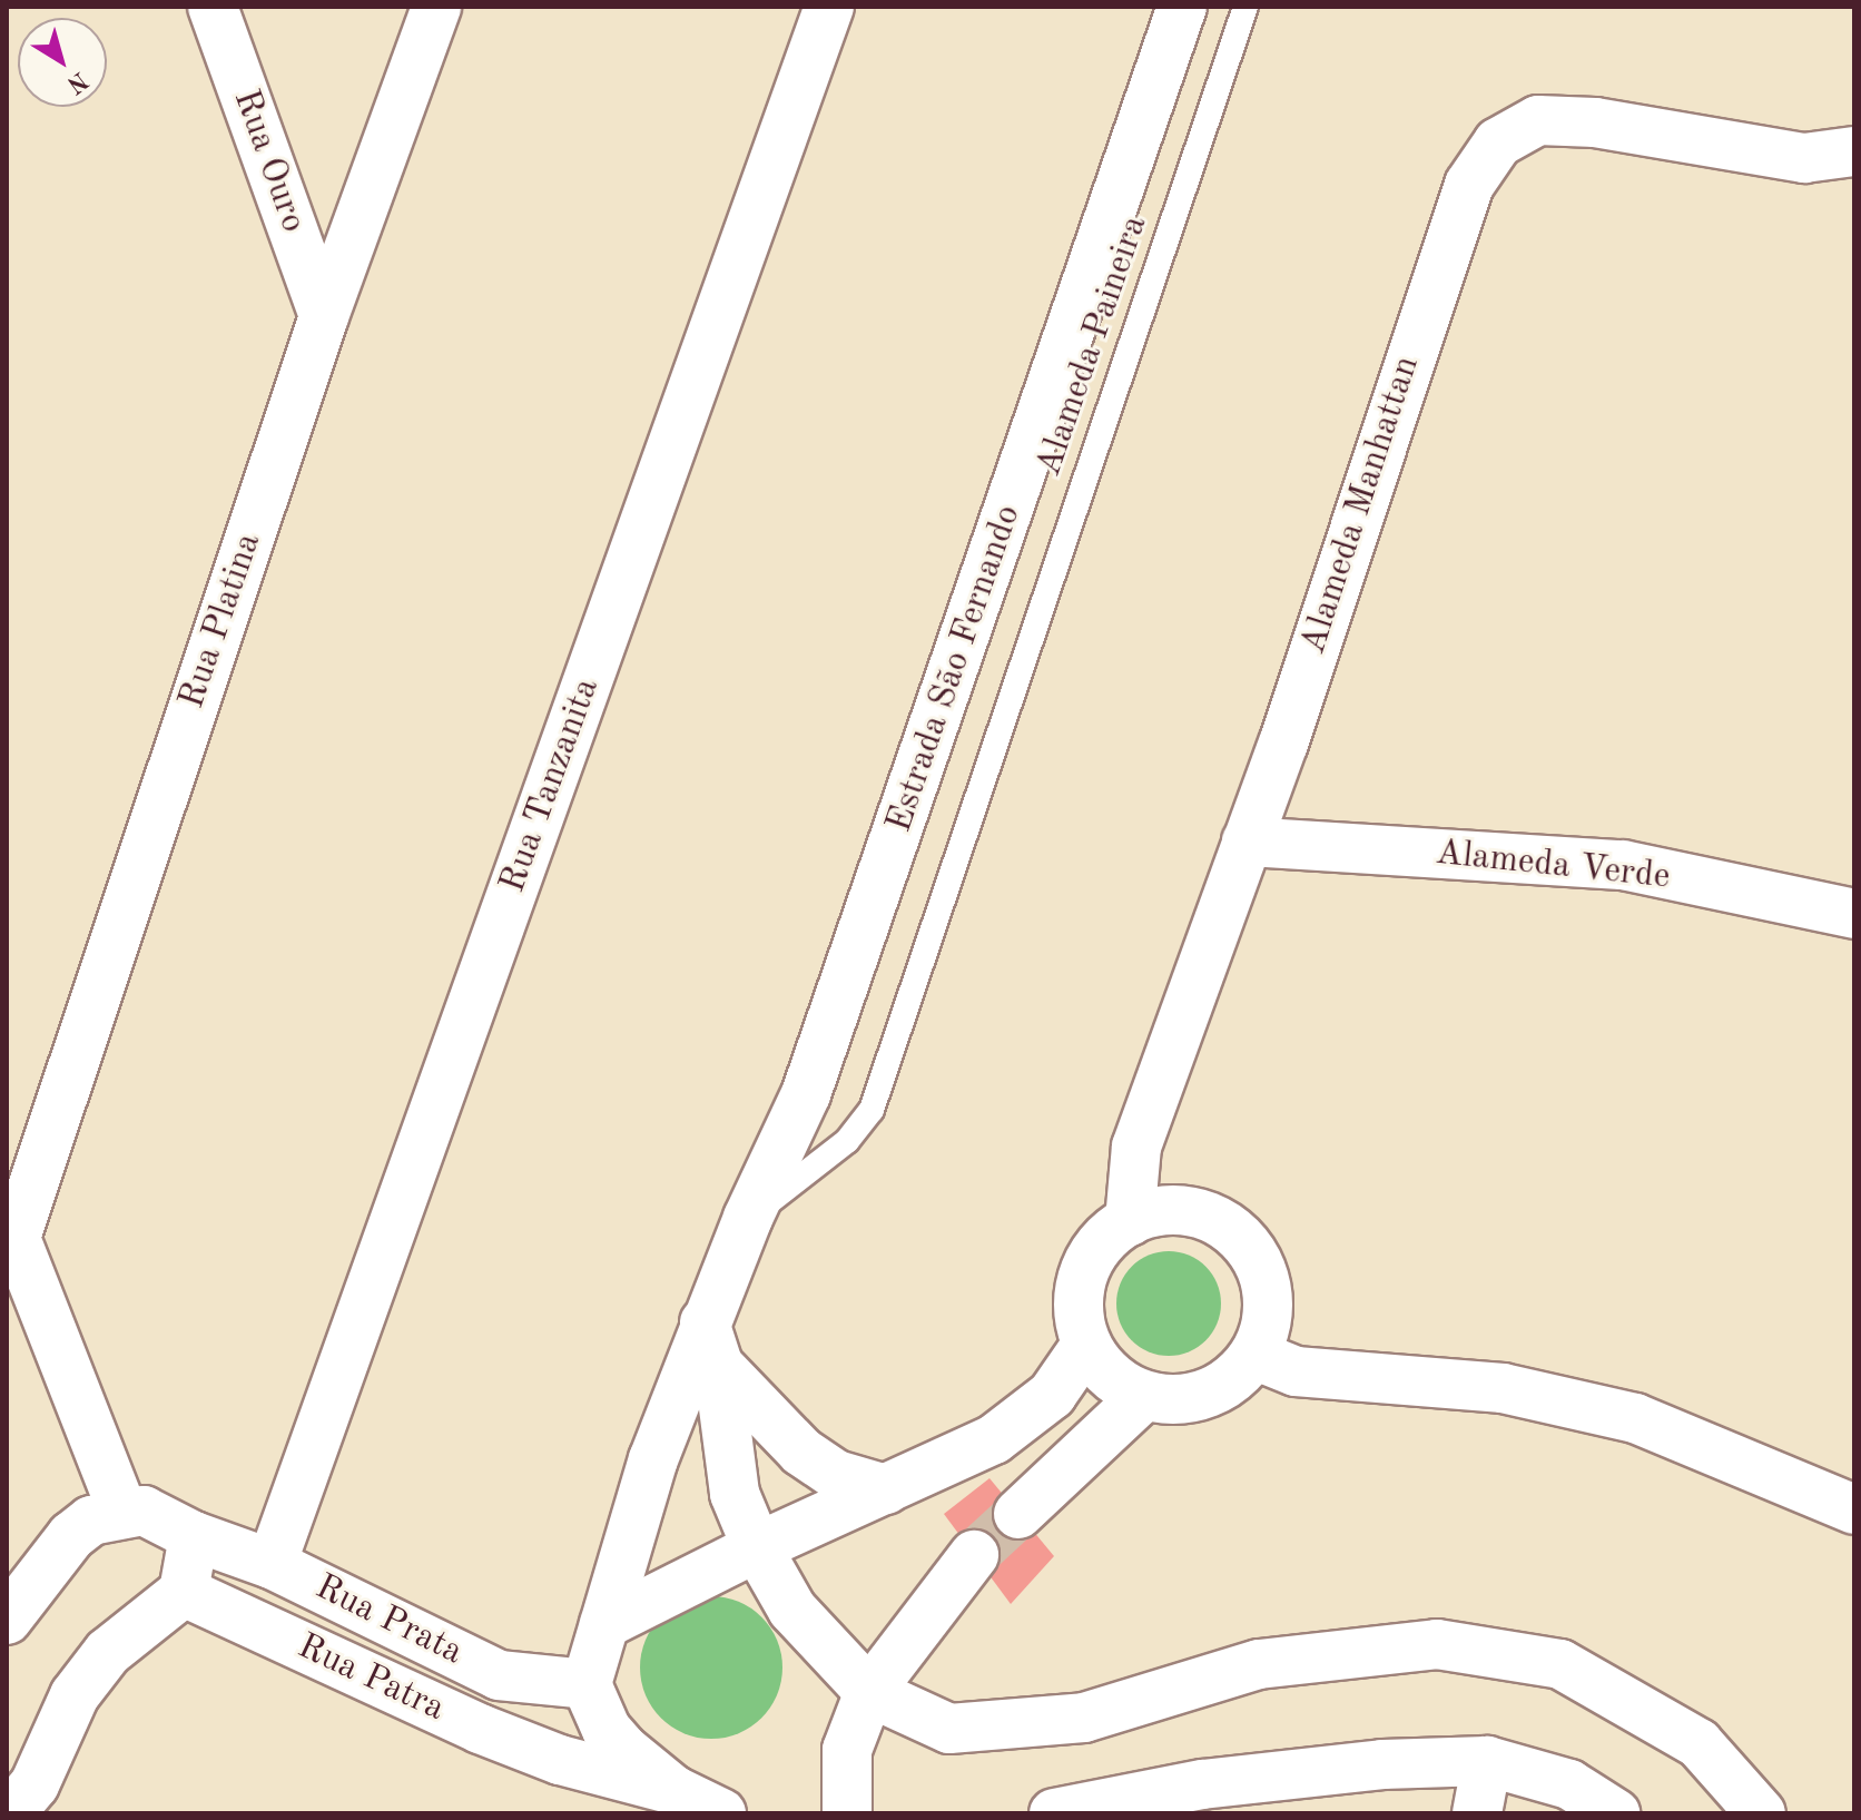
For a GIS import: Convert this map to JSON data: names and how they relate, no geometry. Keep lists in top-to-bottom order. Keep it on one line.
{"streets":{"street":["Rua Ouro","Alameda Manhattan","Rua Platina","Estrada São Fernando","Rua Tanzanita","Alameda Verde","Rua Prata","Rua Patra"],"lane":["Alameda Paineira"]},"crossings":[["Rua Ouro","Rua Platina"],["Alameda Paineira","Estrada São Fernando"],["Alameda Manhattan","Alameda Verde"],["Estrada São Fernando","Rua Prata"],["Rua Tanzanita","Rua Prata"]],"north":"bottom right"}
